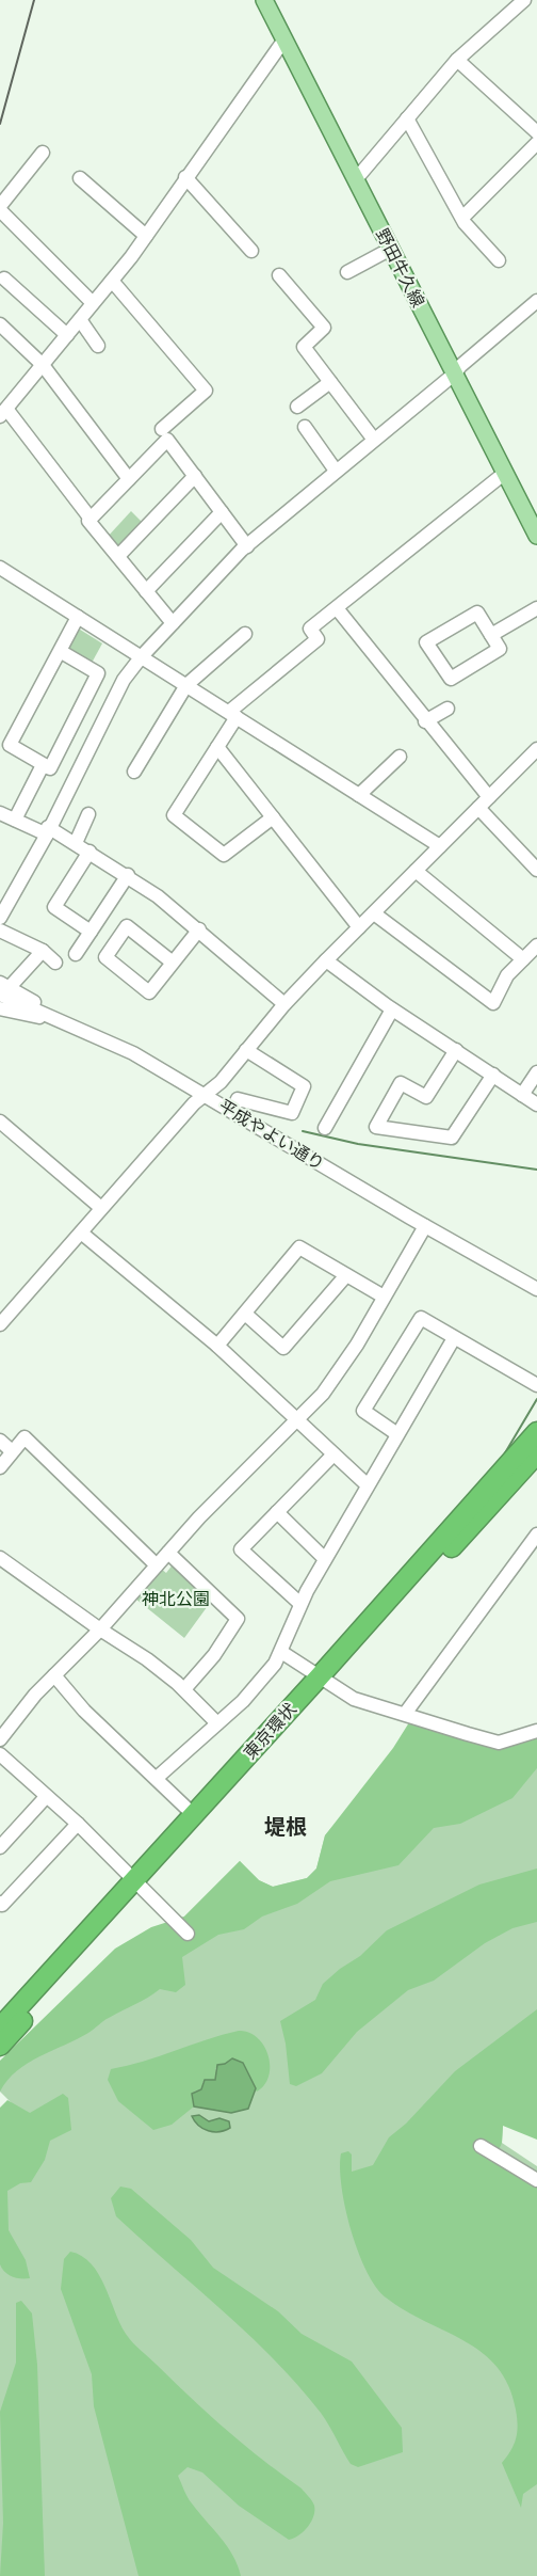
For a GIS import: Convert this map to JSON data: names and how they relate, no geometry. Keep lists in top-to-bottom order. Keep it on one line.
{"streets":{"highway":["東京環状"],"main road":["野田牛久線"],"street":["平成やよい通り"]},"districts":["堤根"],"parks":["神北公園"]}
